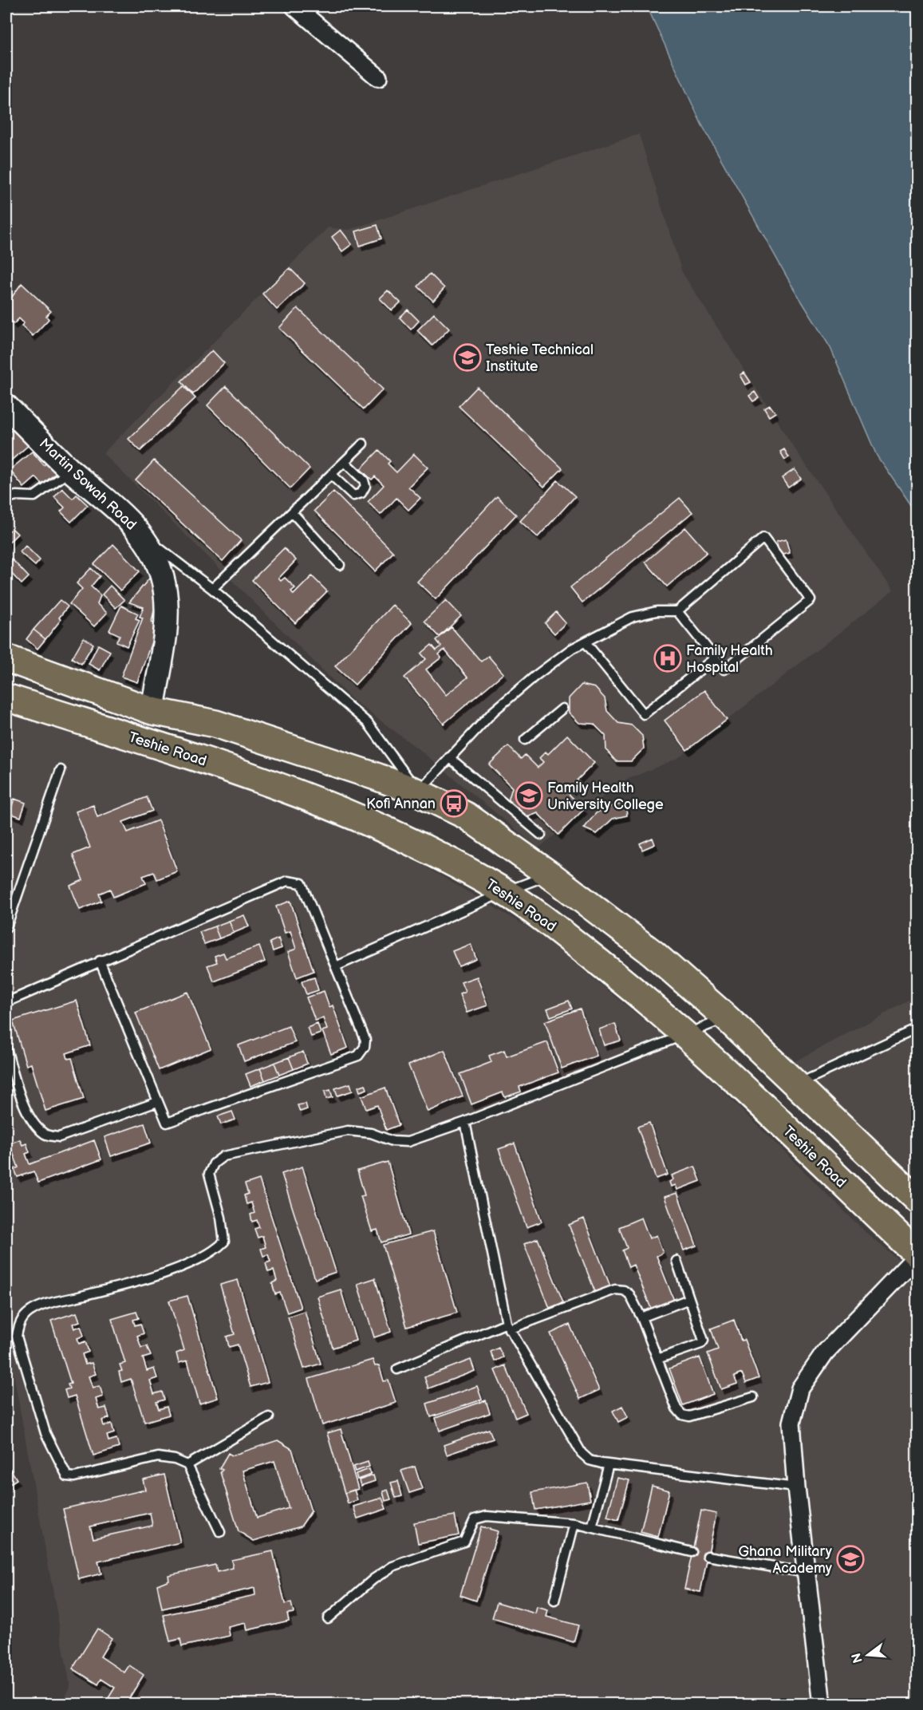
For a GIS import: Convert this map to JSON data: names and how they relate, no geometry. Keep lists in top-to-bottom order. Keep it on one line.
{"streets":{"main road":["Teshie Road"],"street":["Martin Sowah Road"]},"places":{"school or university":["Teshie Technical Institute","Family Health University College","Ghana Military Academy"],"hospital":["Family Health Hospital"],"bus stop":["Kofi Annan"]},"north":"left"}
